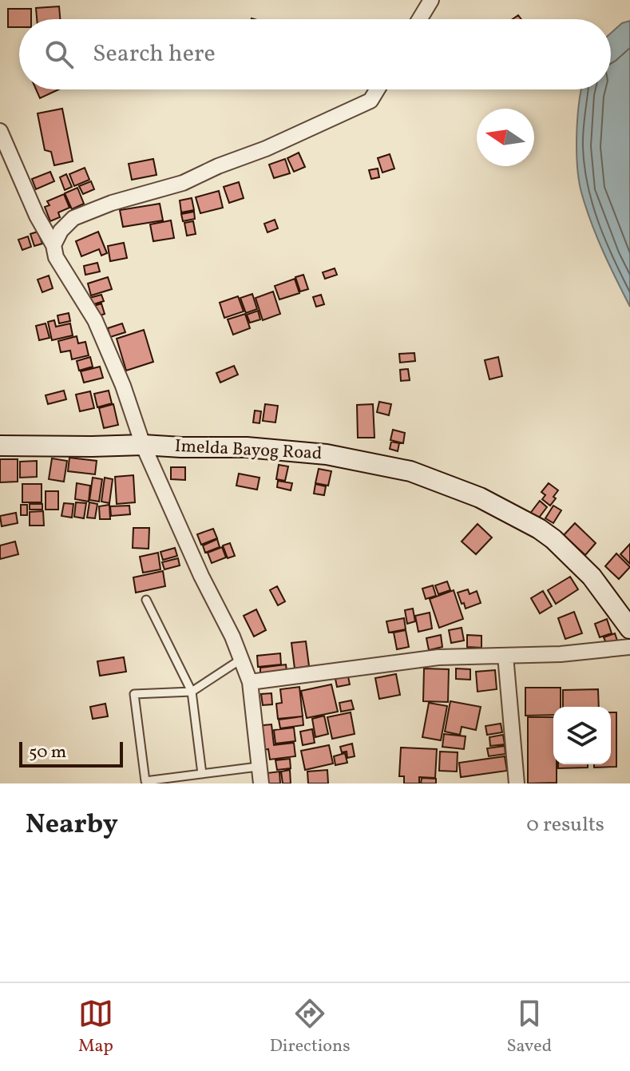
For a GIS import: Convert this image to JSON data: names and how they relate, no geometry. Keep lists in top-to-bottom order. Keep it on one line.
{"streets":{"main road":["Imelda Bayog Road"]},"scale_bar":"50 m","north":"left","page":{"search":"Search here","scale":"50 m","heading":["Nearby","0 results"],"nav":["Map","Directions","Saved"]}}
